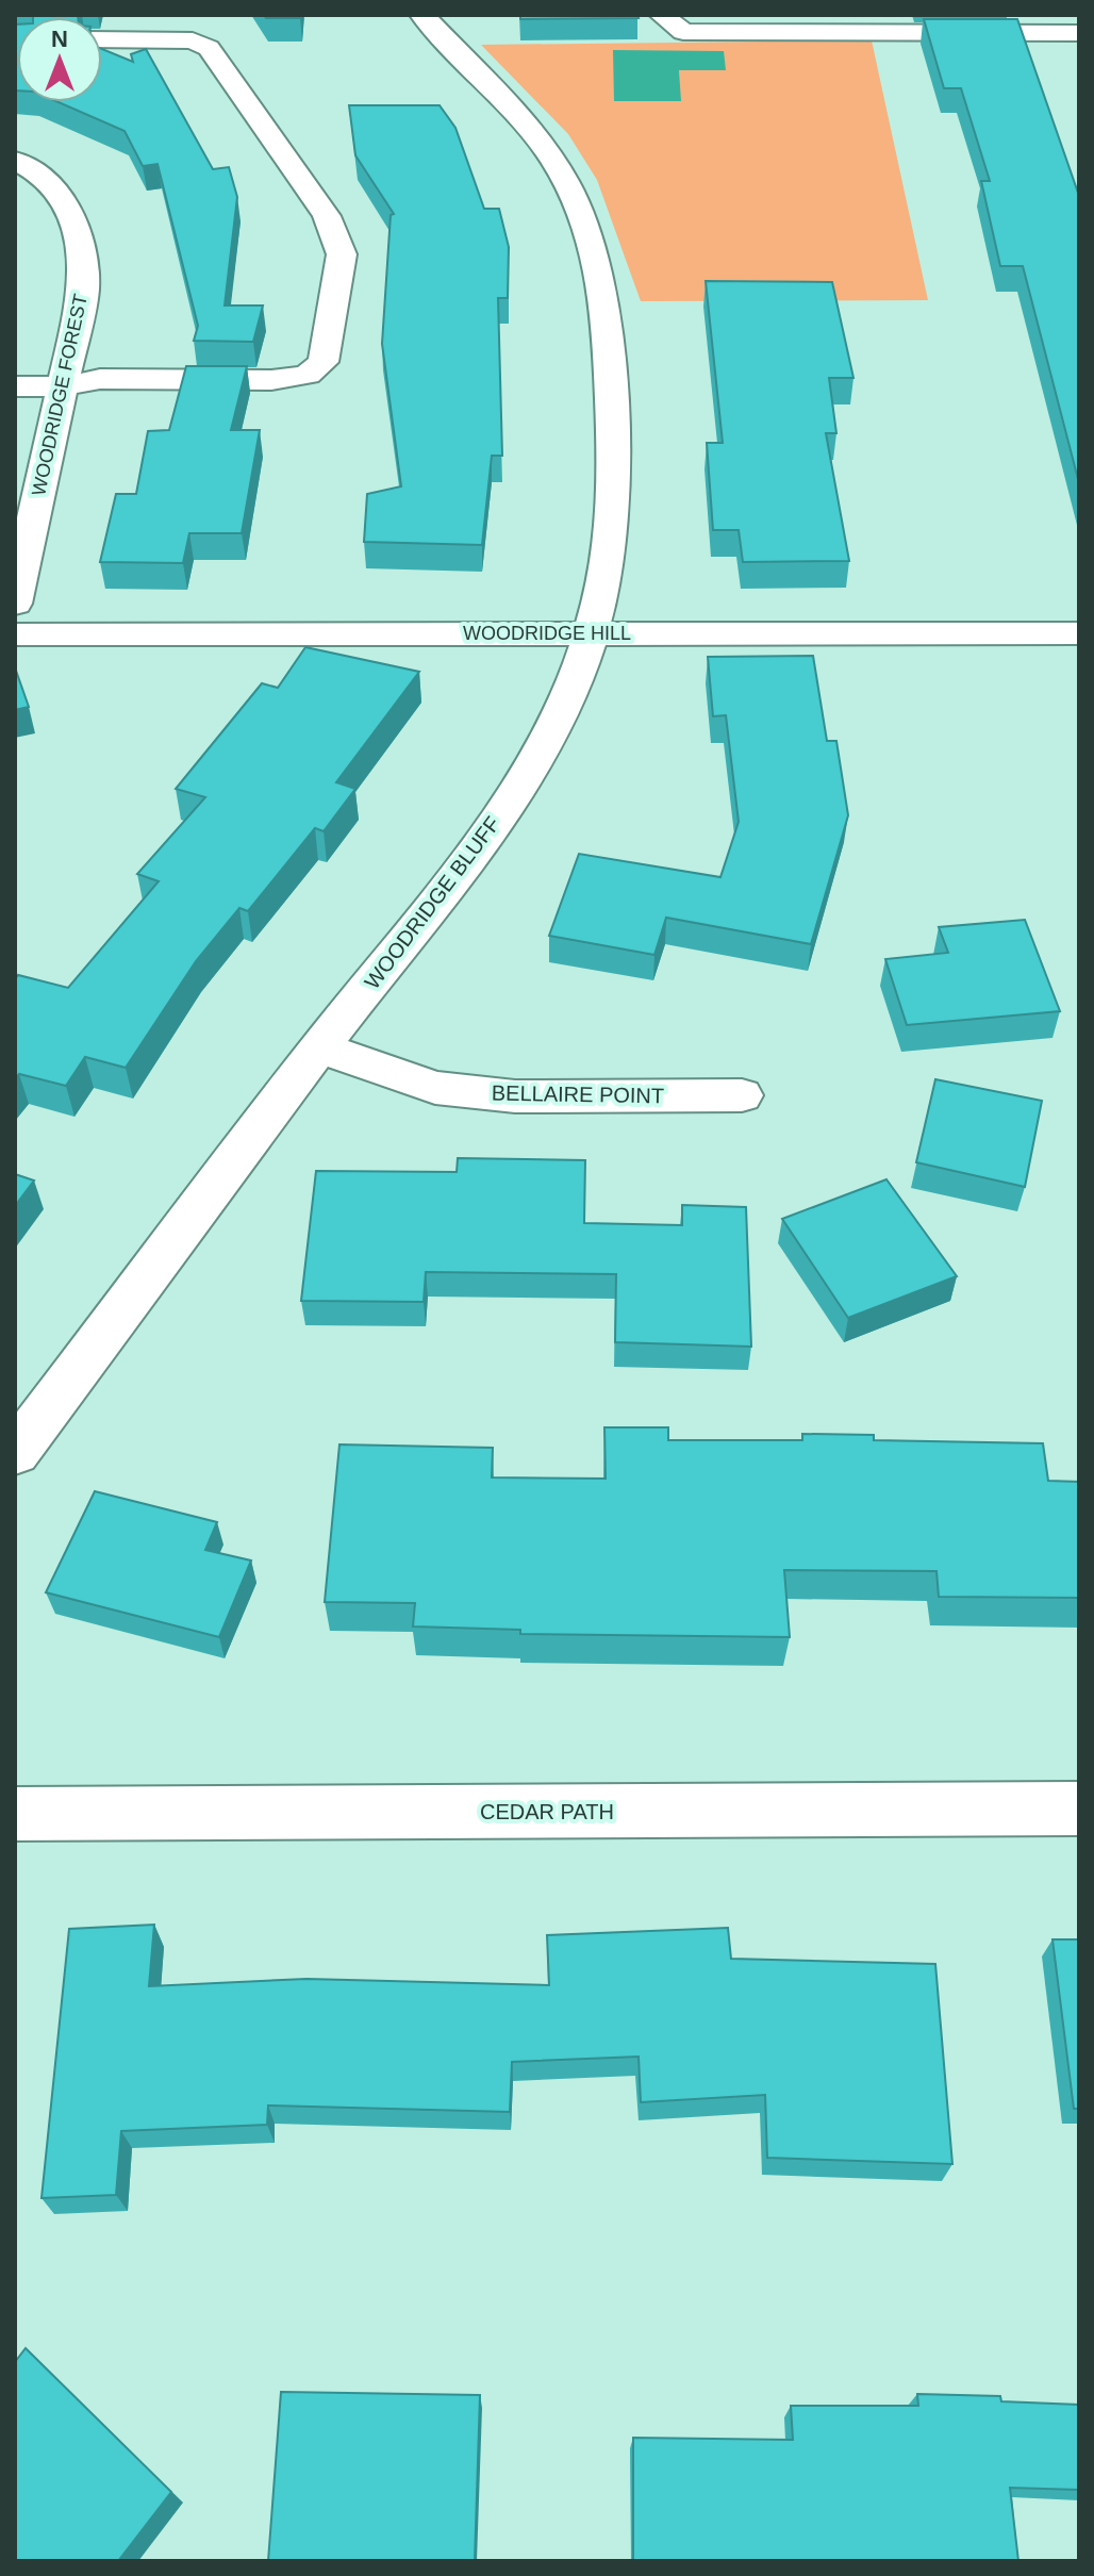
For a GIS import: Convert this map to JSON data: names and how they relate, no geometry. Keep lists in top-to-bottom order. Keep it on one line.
{"streets":{"street":["WOODRIDGE FOREST","WOODRIDGE HILL","WOODRIDGE BLUFF","BELLAIRE POINT","CEDAR PATH"]},"crossings":[["WOODRIDGE HILL","WOODRIDGE BLUFF"],["WOODRIDGE BLUFF","BELLAIRE POINT"]],"north":"top"}
